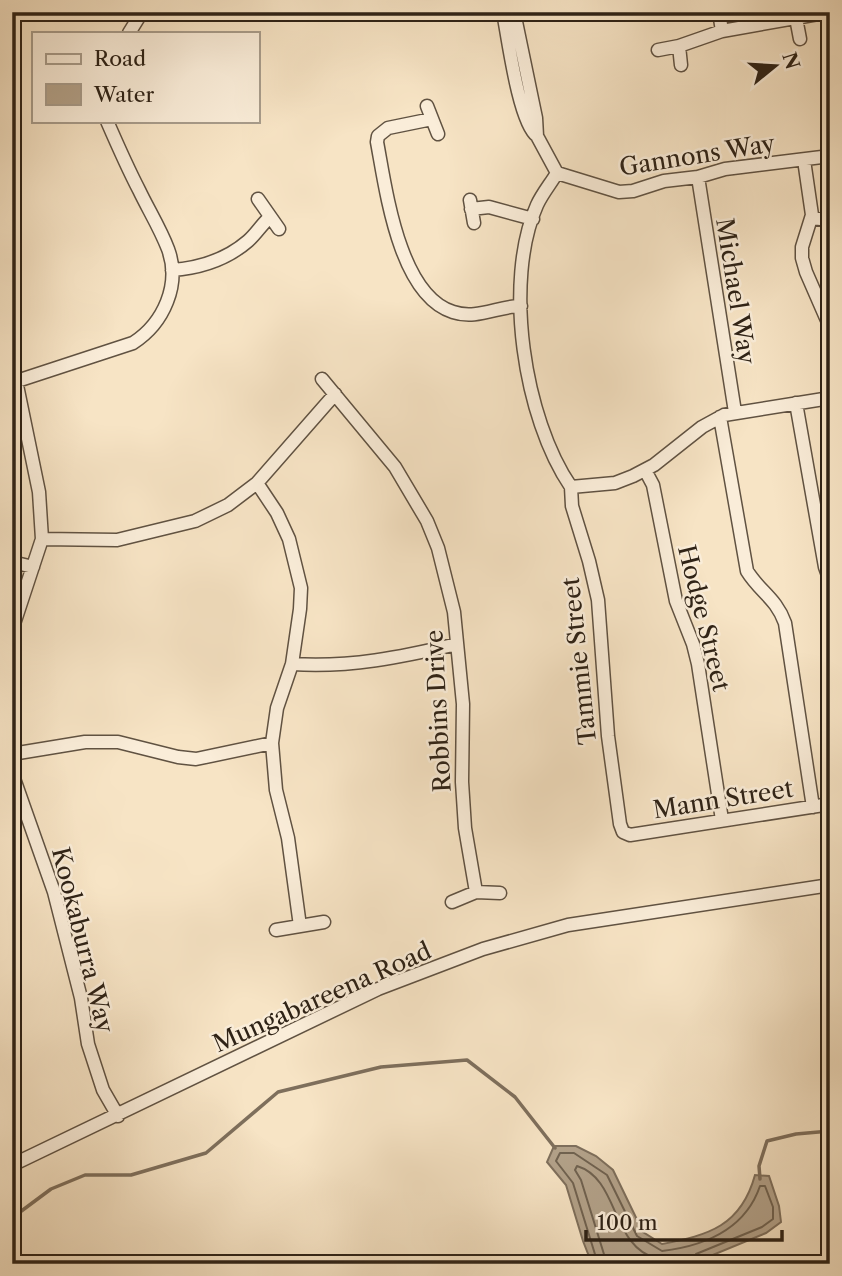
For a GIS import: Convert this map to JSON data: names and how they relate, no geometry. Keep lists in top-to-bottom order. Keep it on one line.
{"streets":{"street":["Gannons Way","Michael Way","Hodge Street","Tammie Street","Robbins Drive","Mann Street","Kookaburra Way","Mungabareena Road"]},"crossings":[["Gannons Way","Michael Way"],["Hodge Street","Mann Street"],["Tammie Street","Mann Street"],["Kookaburra Way","Mungabareena Road"]],"legend":["Road","Water"],"scale_bar":"100 m","north":"right"}
